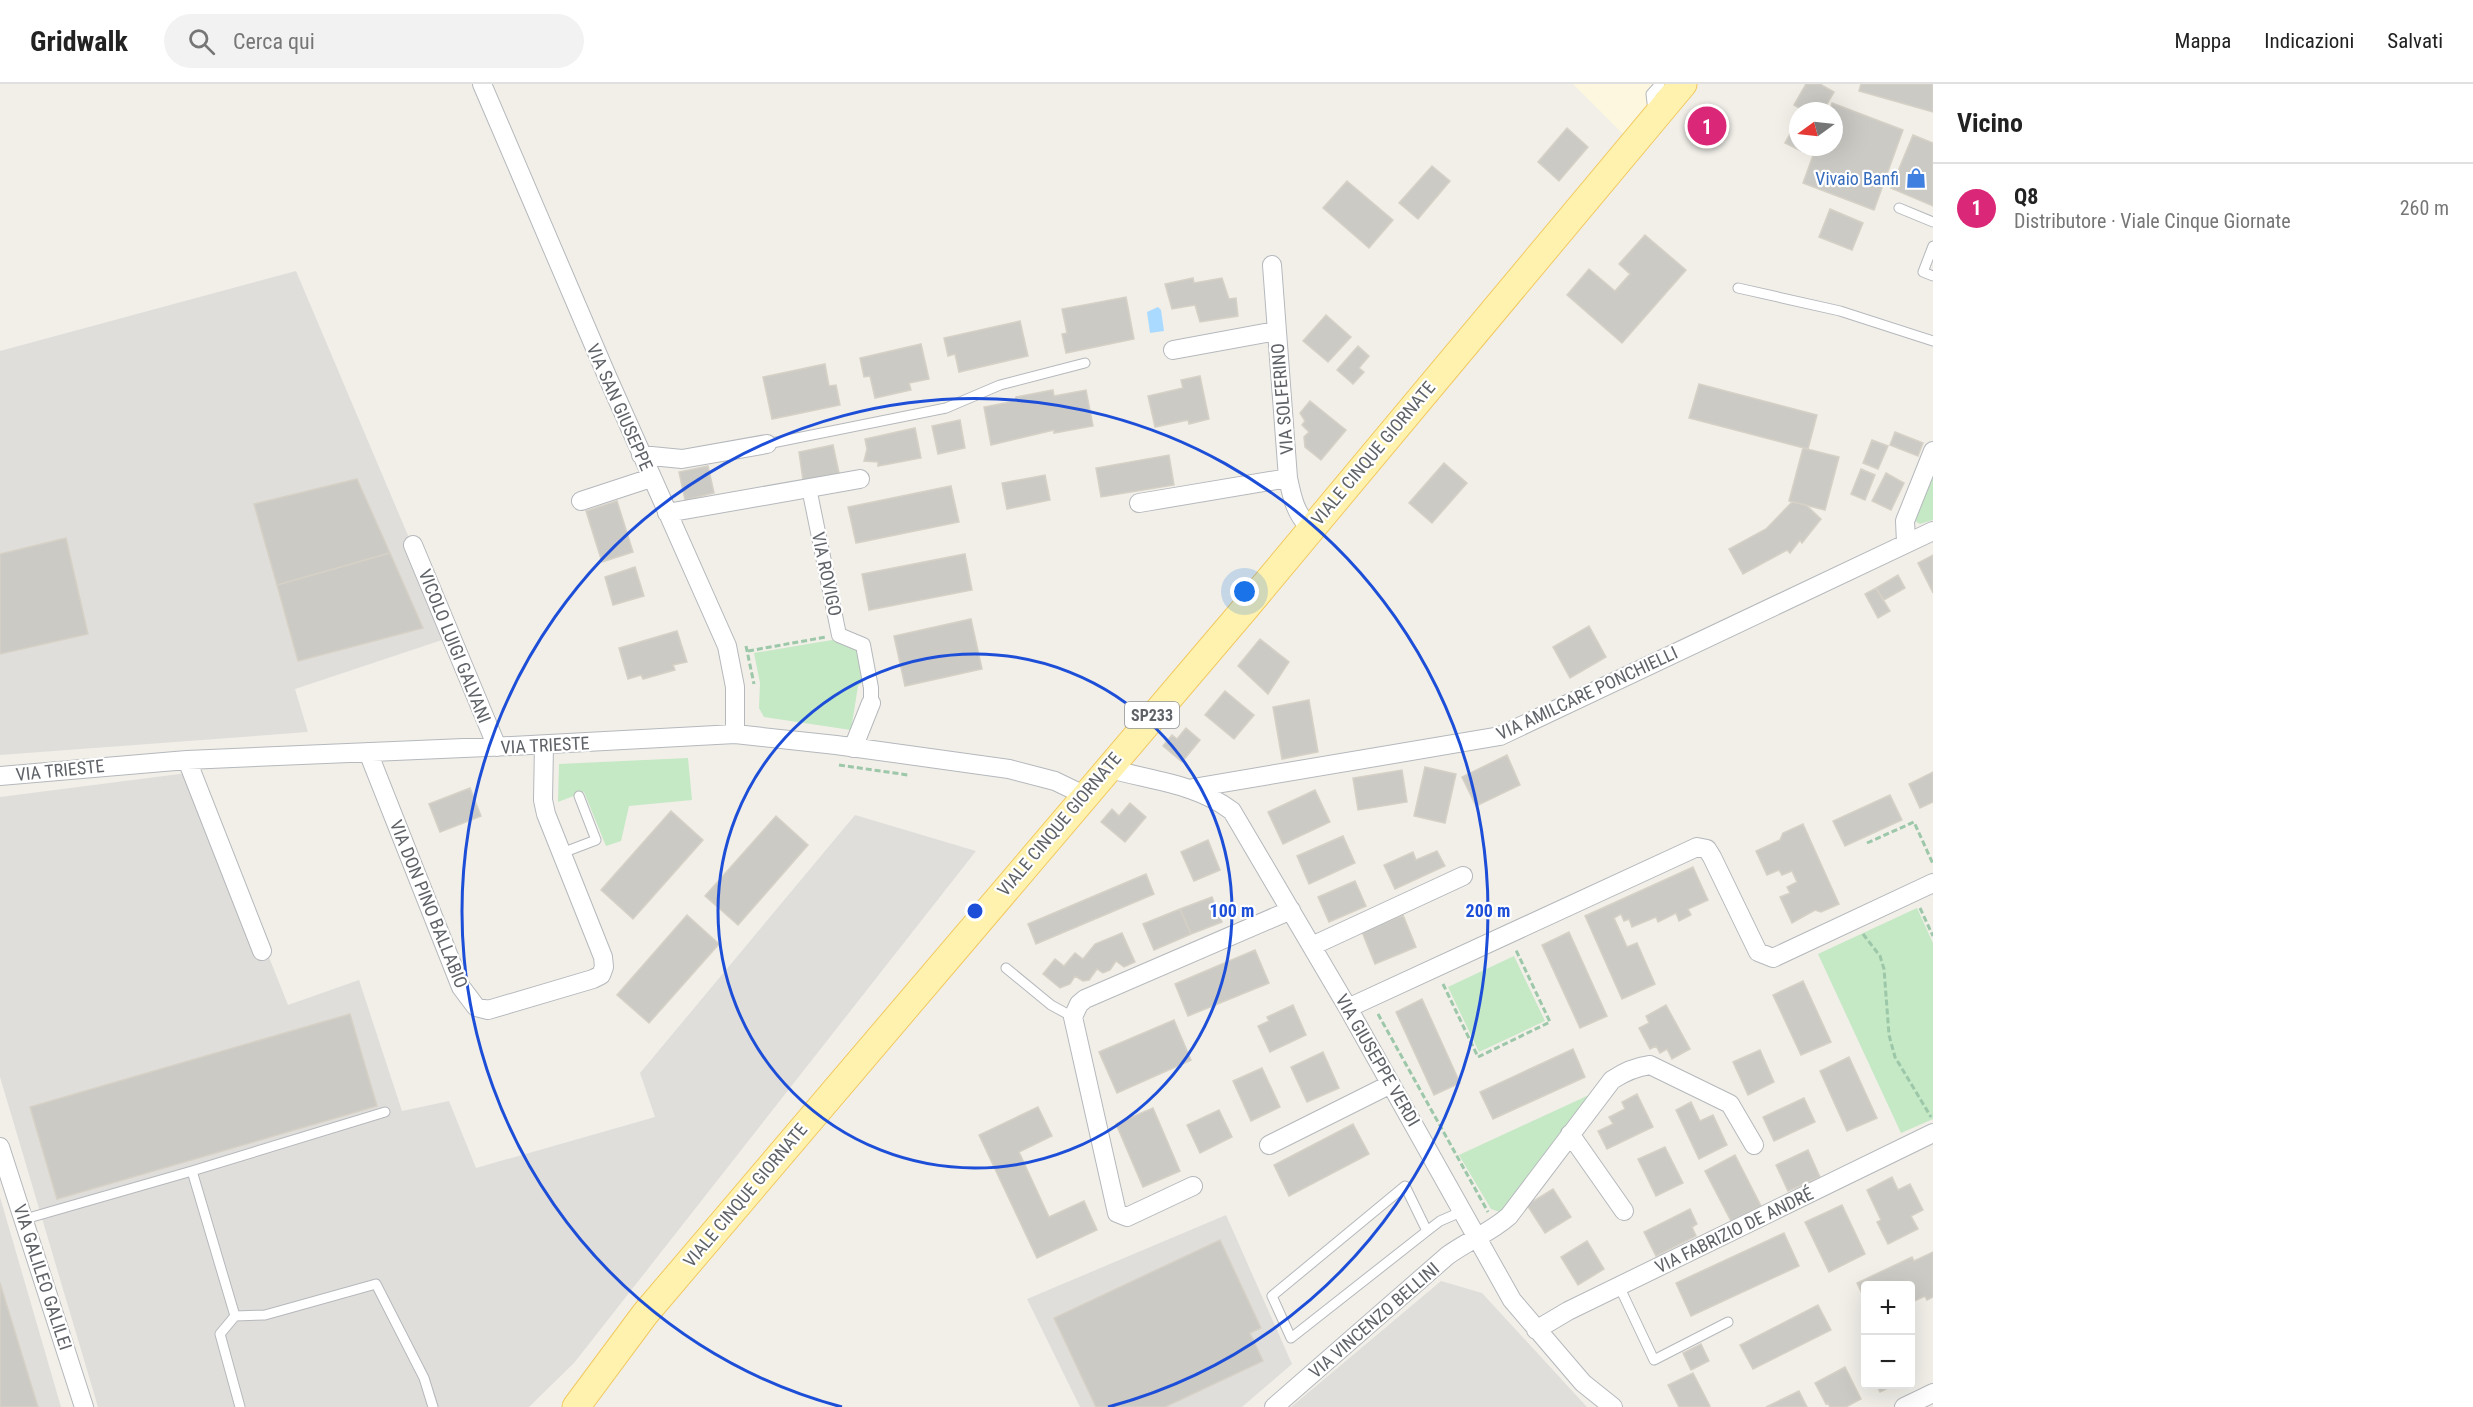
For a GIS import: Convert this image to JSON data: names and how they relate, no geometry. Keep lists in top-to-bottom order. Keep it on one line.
{"streets":{"main road":["VIALE CINQUE GIORNATE","SP233"],"street":["VIA SOLFERINO","VIA SAN GIUSEPPE","VIA ROVIGO","VICOLO LUIGI GALVANI","VIA AMILCARE PONCHIELLI","VIA TRIESTE","VIA DON PINO BALLABIO","VIA GIUSEPPE VERDI","VIA FABRIZIO DE ANDRÉ","VIA GALILEO GALILEI","VIA VINCENZO BELLINI"]},"crossings":[["VIA SOLFERINO","VIALE CINQUE GIORNATE"],["VIA SAN GIUSEPPE","VIA TRIESTE"],["VIALE CINQUE GIORNATE","VIA TRIESTE"],["VIALE CINQUE GIORNATE","VIA GIUSEPPE VERDI"],["VIA ROVIGO","VIA TRIESTE"],["VICOLO LUIGI GALVANI","VIA TRIESTE"],["VIA AMILCARE PONCHIELLI","VIA GIUSEPPE VERDI"],["VIA TRIESTE","VIA DON PINO BALLABIO"],["VIA GIUSEPPE VERDI","VIA FABRIZIO DE ANDRÉ"],["VIA GIUSEPPE VERDI","VIA VINCENZO BELLINI"]],"places":{"shop":["Vivaio Banfi"]},"north":"left","page":{"header":"Gridwalk","search":"Cerca qui","nav":["Mappa","Indicazioni","Salvati"],"heading":"Vicino","pins":"1","list":[{"mark":"1","name":"Q8","note":"Distributore · Viale Cinque Giornate","value":"260 m"}],"map_buttons":["+","−"]},"rings":["100 m","200 m"]}
